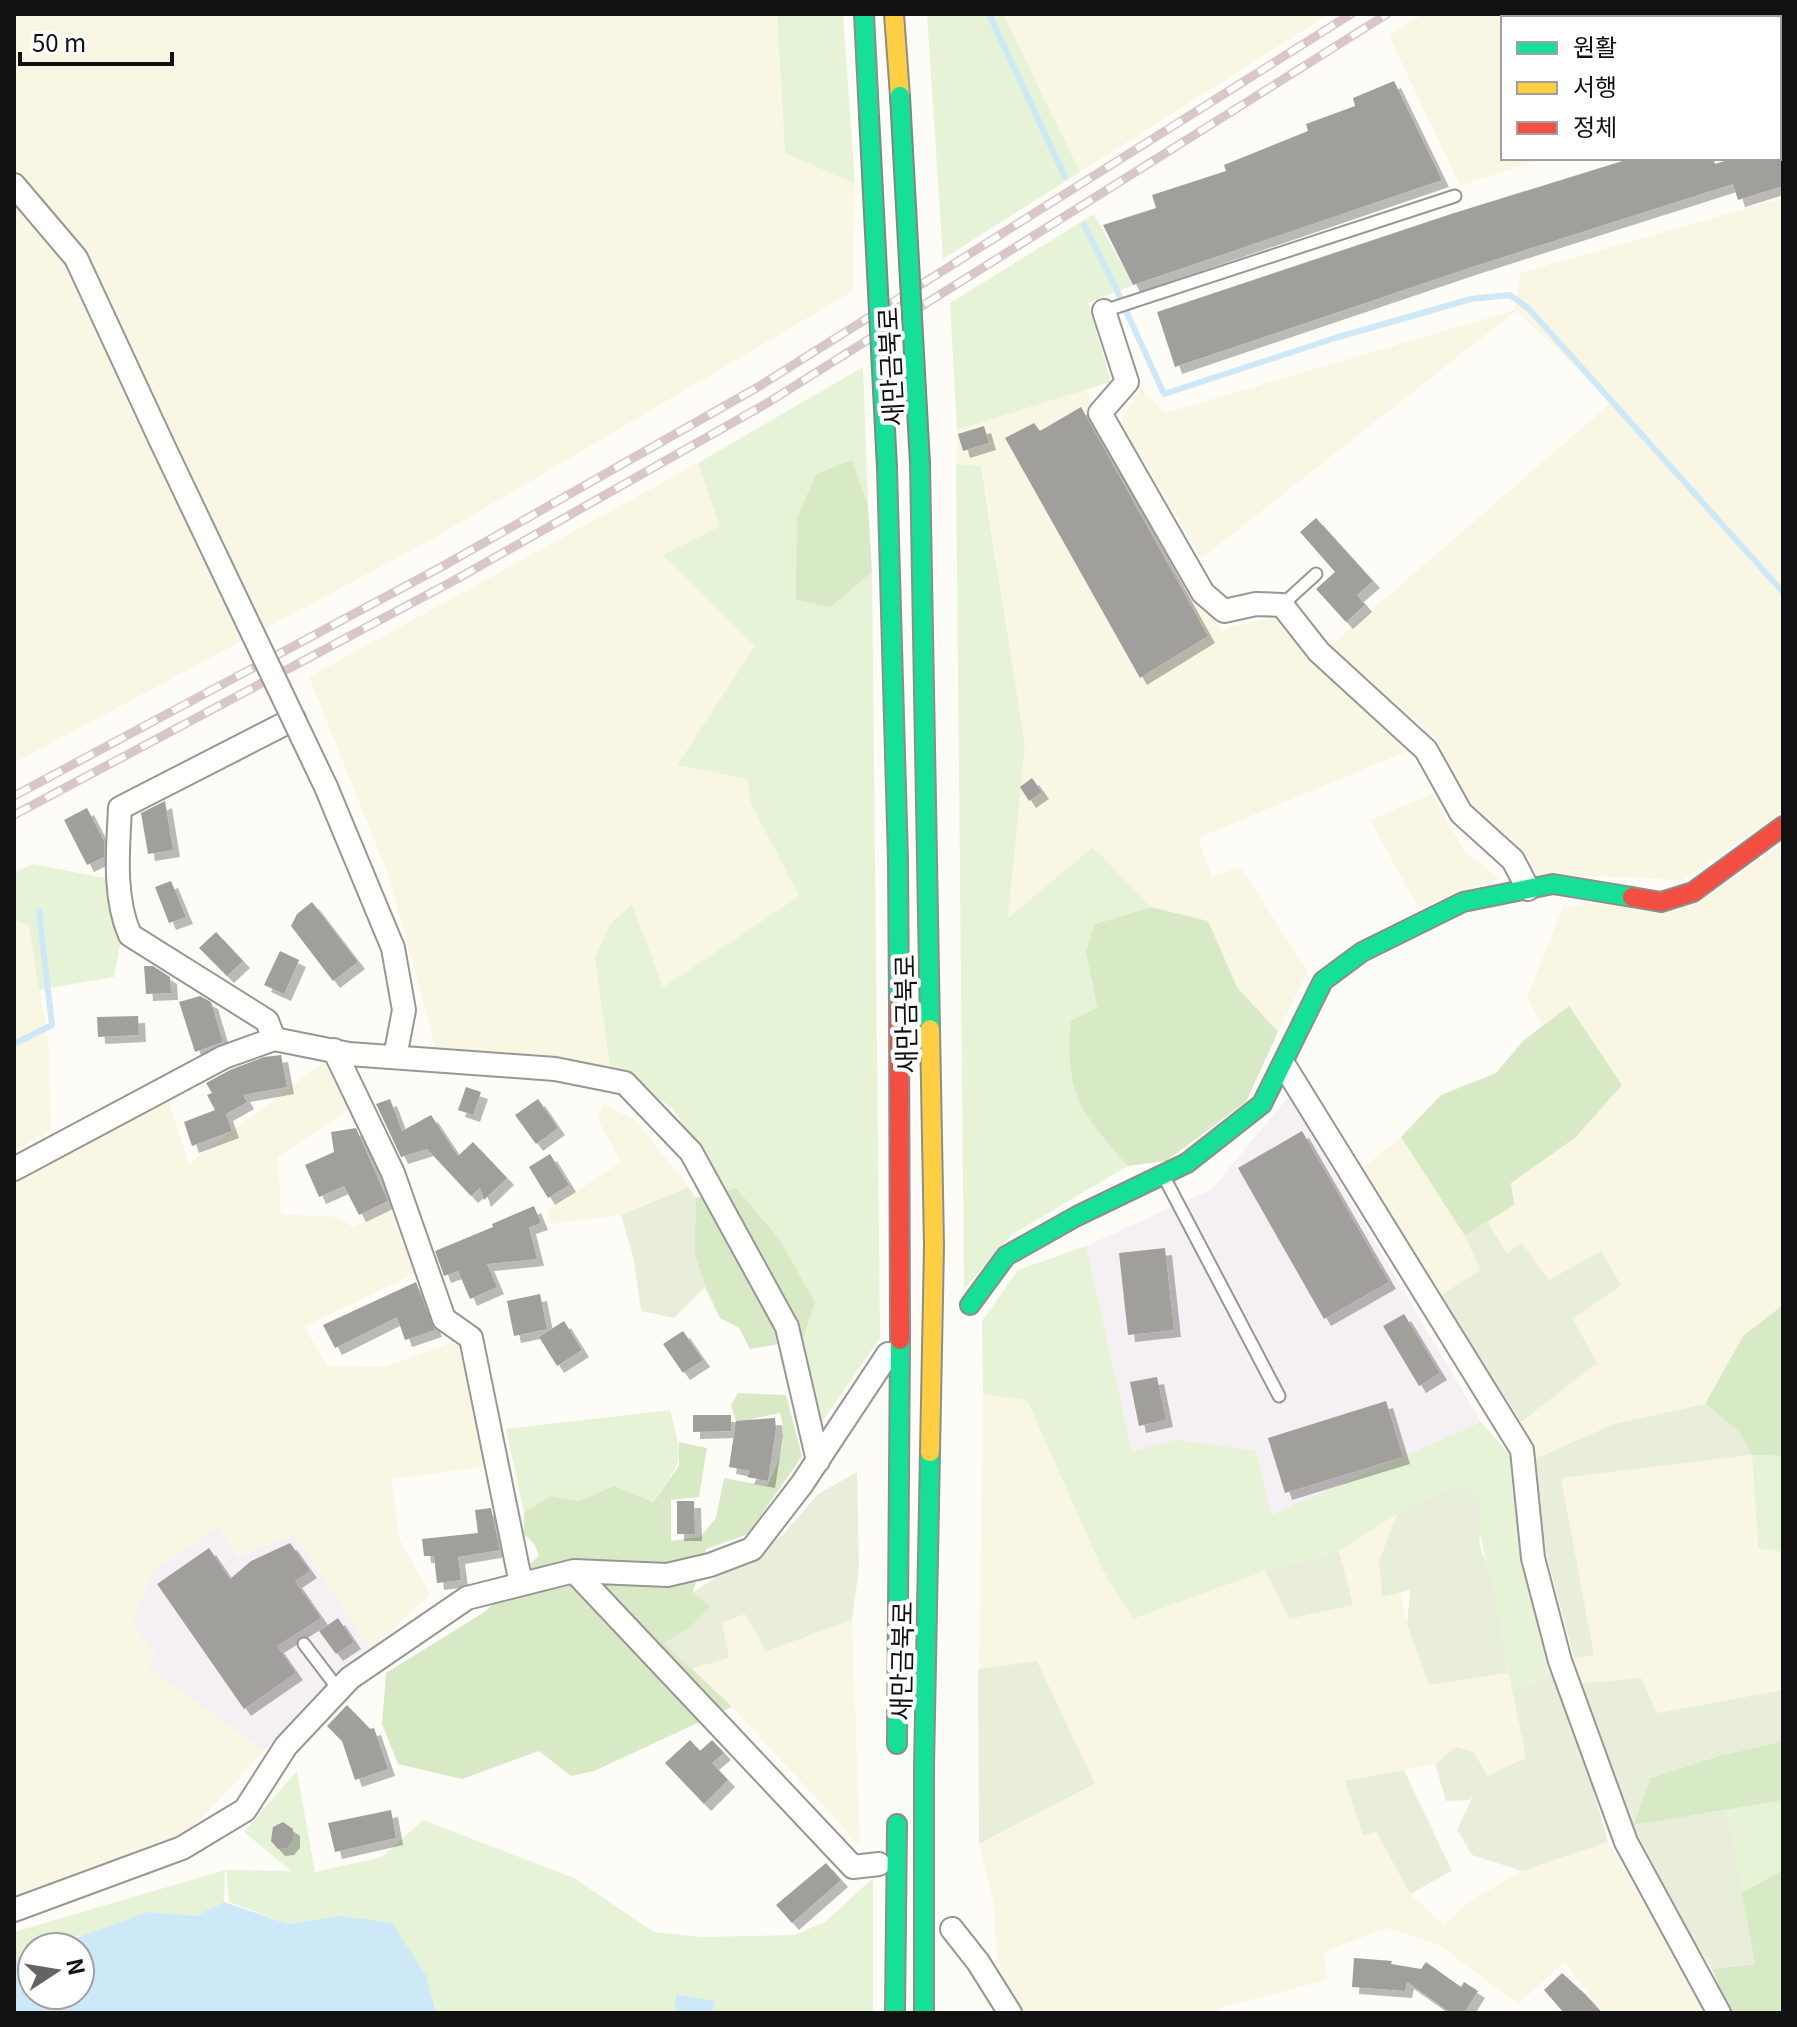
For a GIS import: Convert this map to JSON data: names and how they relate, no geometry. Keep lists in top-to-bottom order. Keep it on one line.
{"streets":{"main road":["새만금북로"]},"legend":["원활","서행","정체"],"scale_bar":"50 m","north":"right"}
